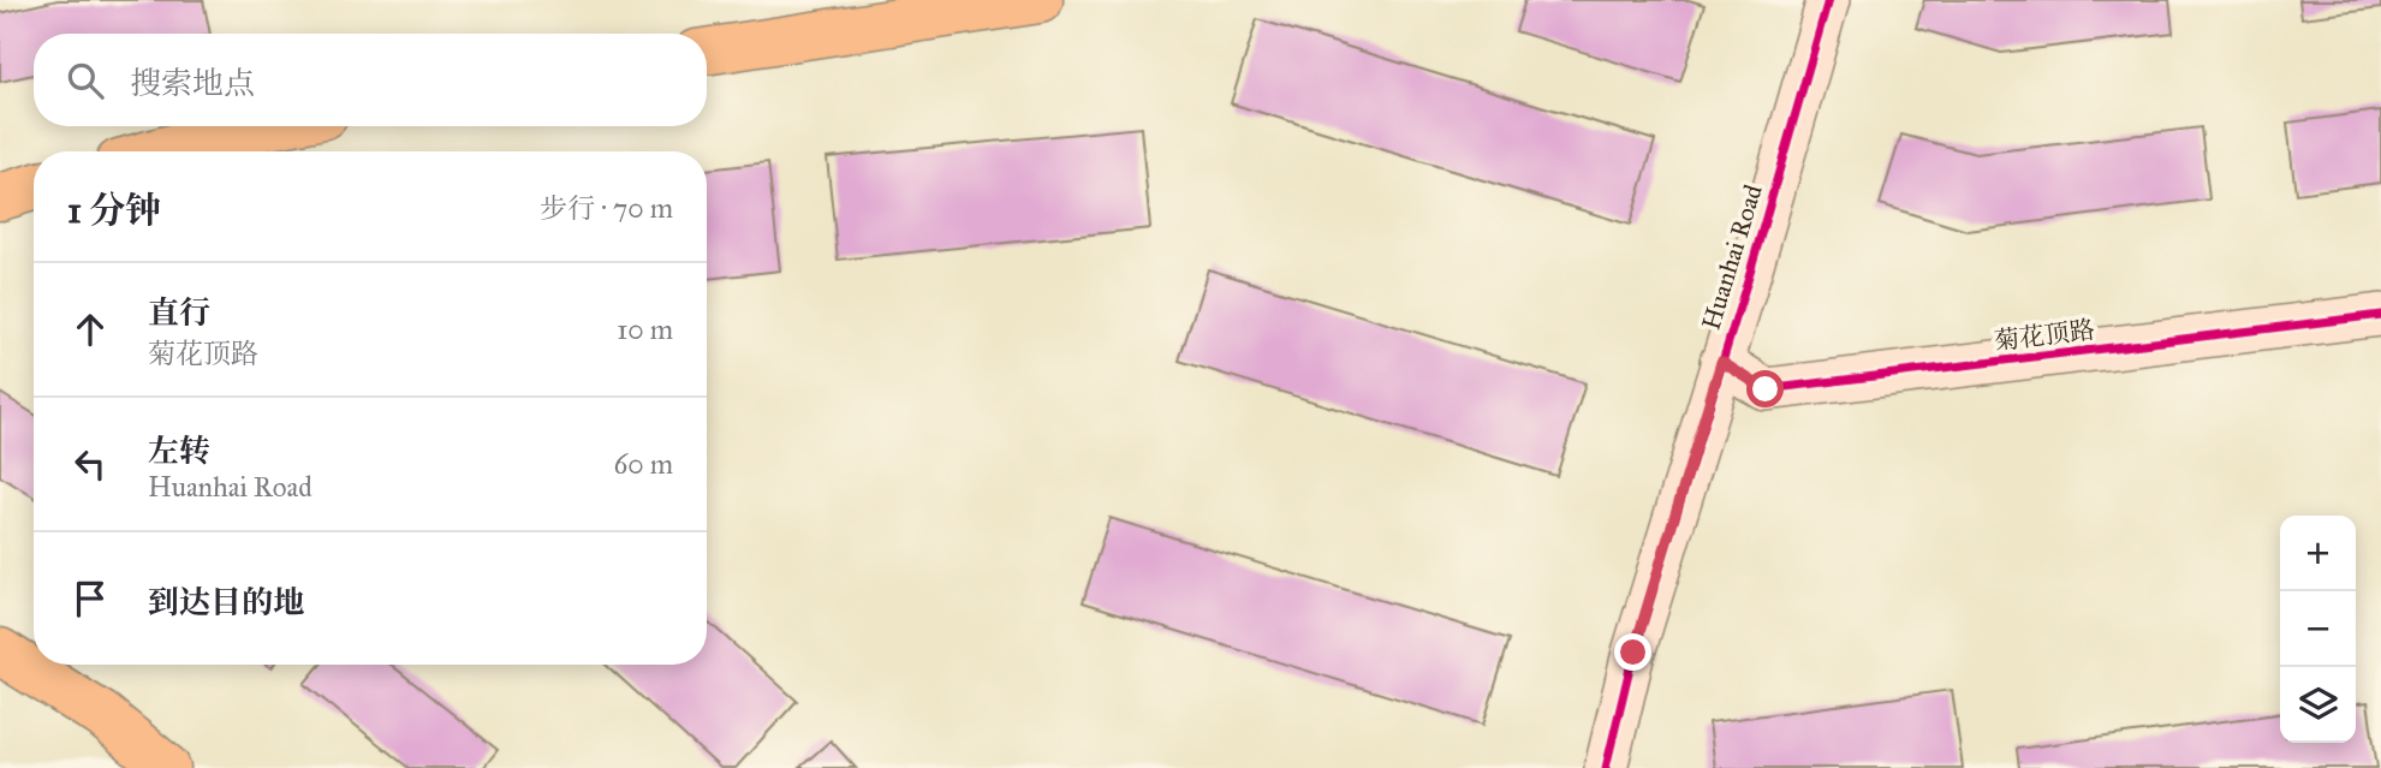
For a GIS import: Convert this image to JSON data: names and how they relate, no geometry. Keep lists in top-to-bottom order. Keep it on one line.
{"streets":{"street":["Huanhai Road","菊花顶路"]},"crossings":[["Huanhai Road","菊花顶路"]],"page":{"search":"搜索地点","heading":["1 分钟","步行 · 70 m"],"list":[["直行","菊花顶路","10 m"],["左转","Huanhai Road","60 m"],"到达目的地"],"map_buttons":["+","−"]}}
